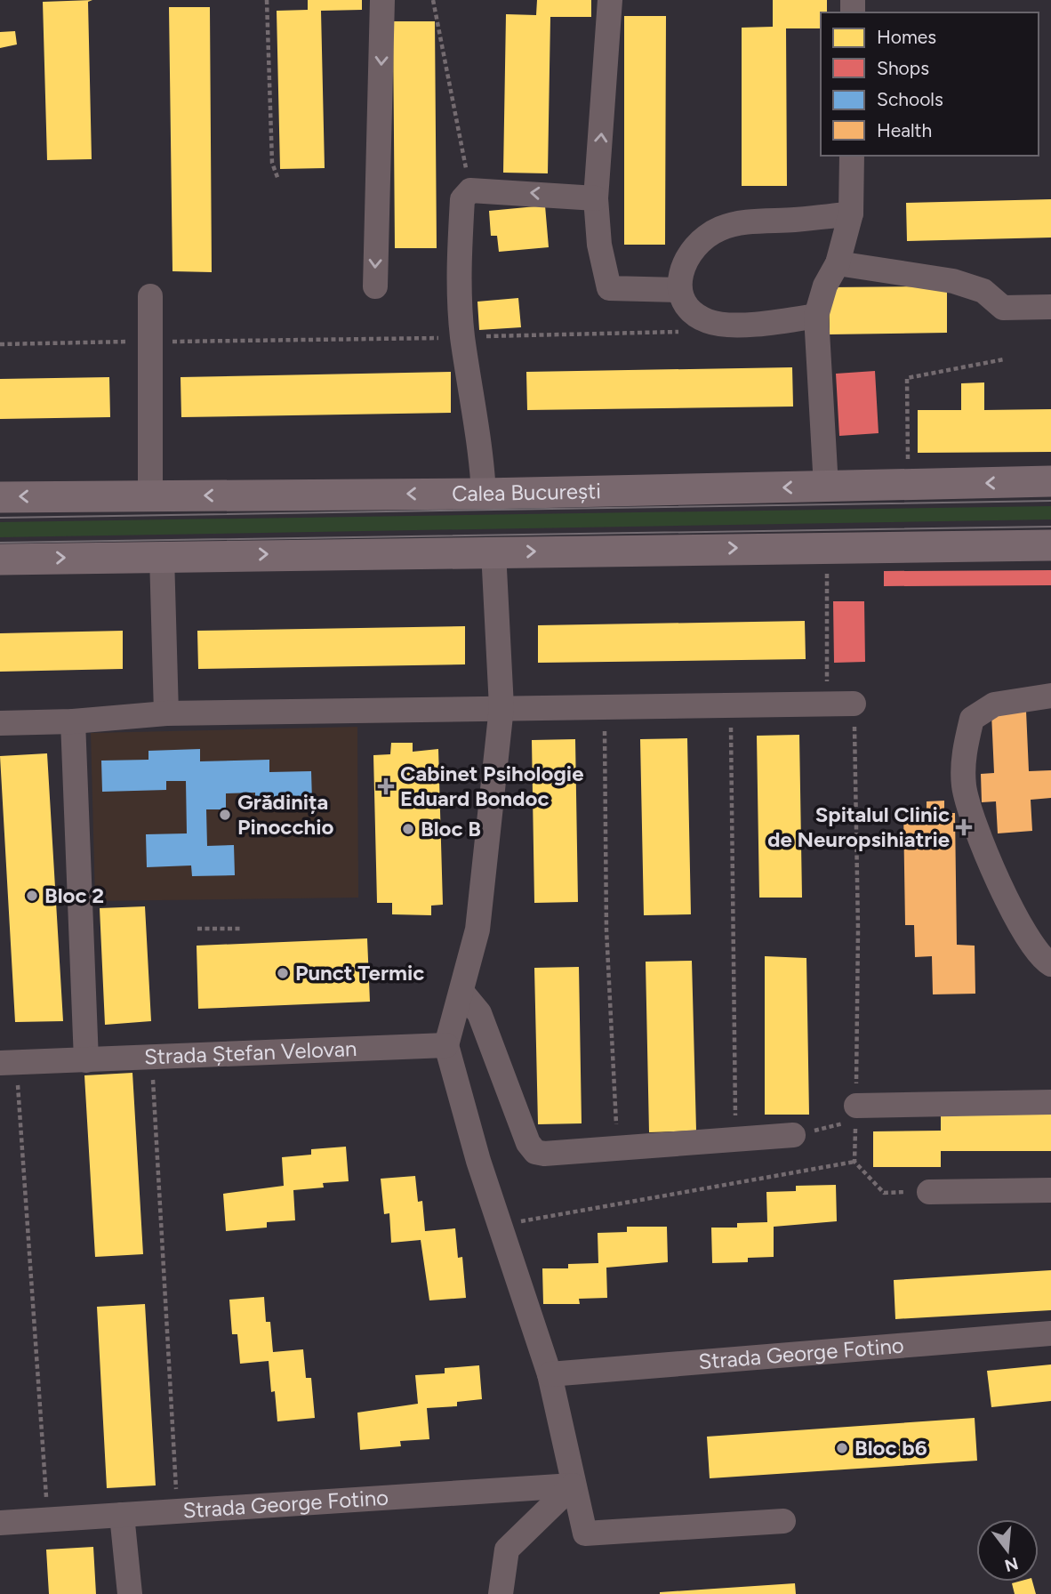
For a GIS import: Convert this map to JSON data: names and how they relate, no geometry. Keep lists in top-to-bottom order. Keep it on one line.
{"streets":{"main road":["Calea București"],"street":["Strada Ștefan Velovan","Strada George Fotino"]},"places":{"health":["Cabinet Psihologie Eduard Bondoc","Spitalul Clinic de Neuropsihiatrie"],"other":["Grădinița Pinocchio","Bloc B","Bloc 2","Punct Termic","Bloc b6"]},"legend":["Homes","Shops","Schools","Health"],"north":"bottom"}
